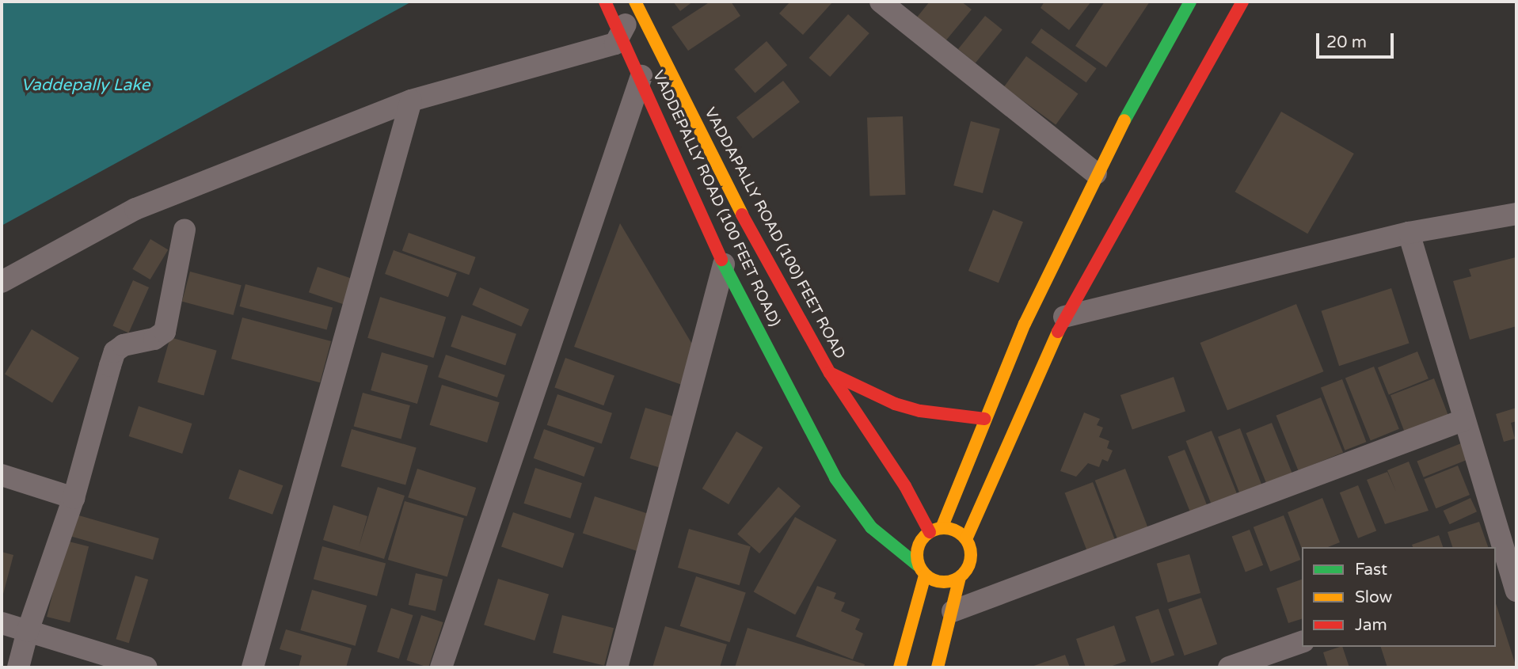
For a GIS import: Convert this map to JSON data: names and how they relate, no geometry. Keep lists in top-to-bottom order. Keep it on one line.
{"streets":{"main road":["VADDEPALLY ROAD (100 FEET ROAD)","VADDAPALLY ROAD (100) FEET ROAD"]},"crossings":[["VADDEPALLY ROAD (100 FEET ROAD)","VADDAPALLY ROAD (100) FEET ROAD"]],"water":["Vaddepally Lake"],"legend":["Fast","Slow","Jam"],"scale_bar":"20 m"}
